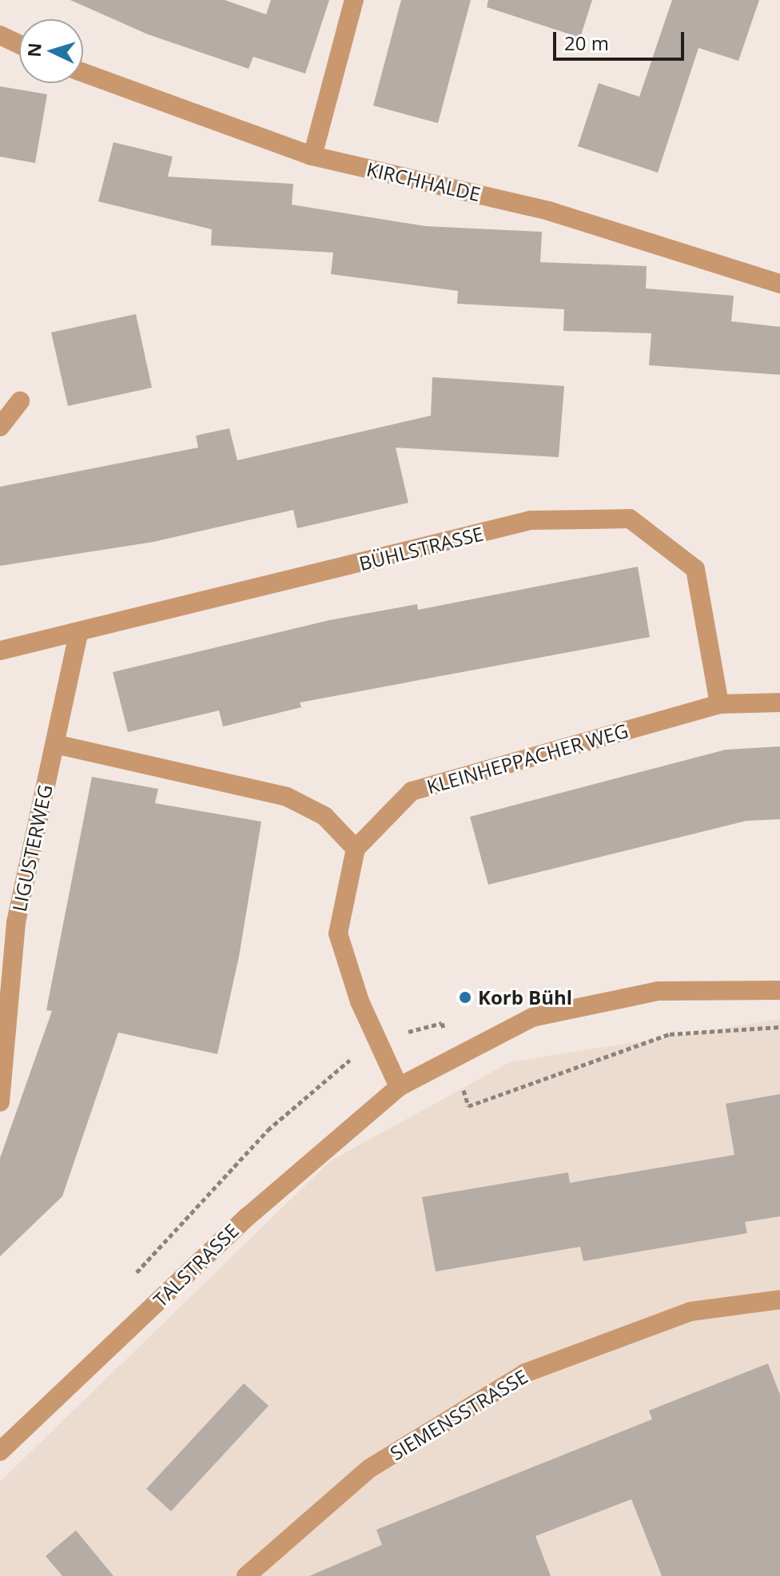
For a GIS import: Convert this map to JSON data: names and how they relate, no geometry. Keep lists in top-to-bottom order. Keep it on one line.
{"streets":{"street":["KIRCHHALDE","BÜHLSTRASSE","KLEINHEPPACHER WEG","LIGUSTERWEG","TALSTRASSE","SIEMENSSTRASSE"]},"crossings":[["BÜHLSTRASSE","KLEINHEPPACHER WEG"],["BÜHLSTRASSE","LIGUSTERWEG"]],"places":["Korb Bühl"],"scale_bar":"20 m","north":"left"}
